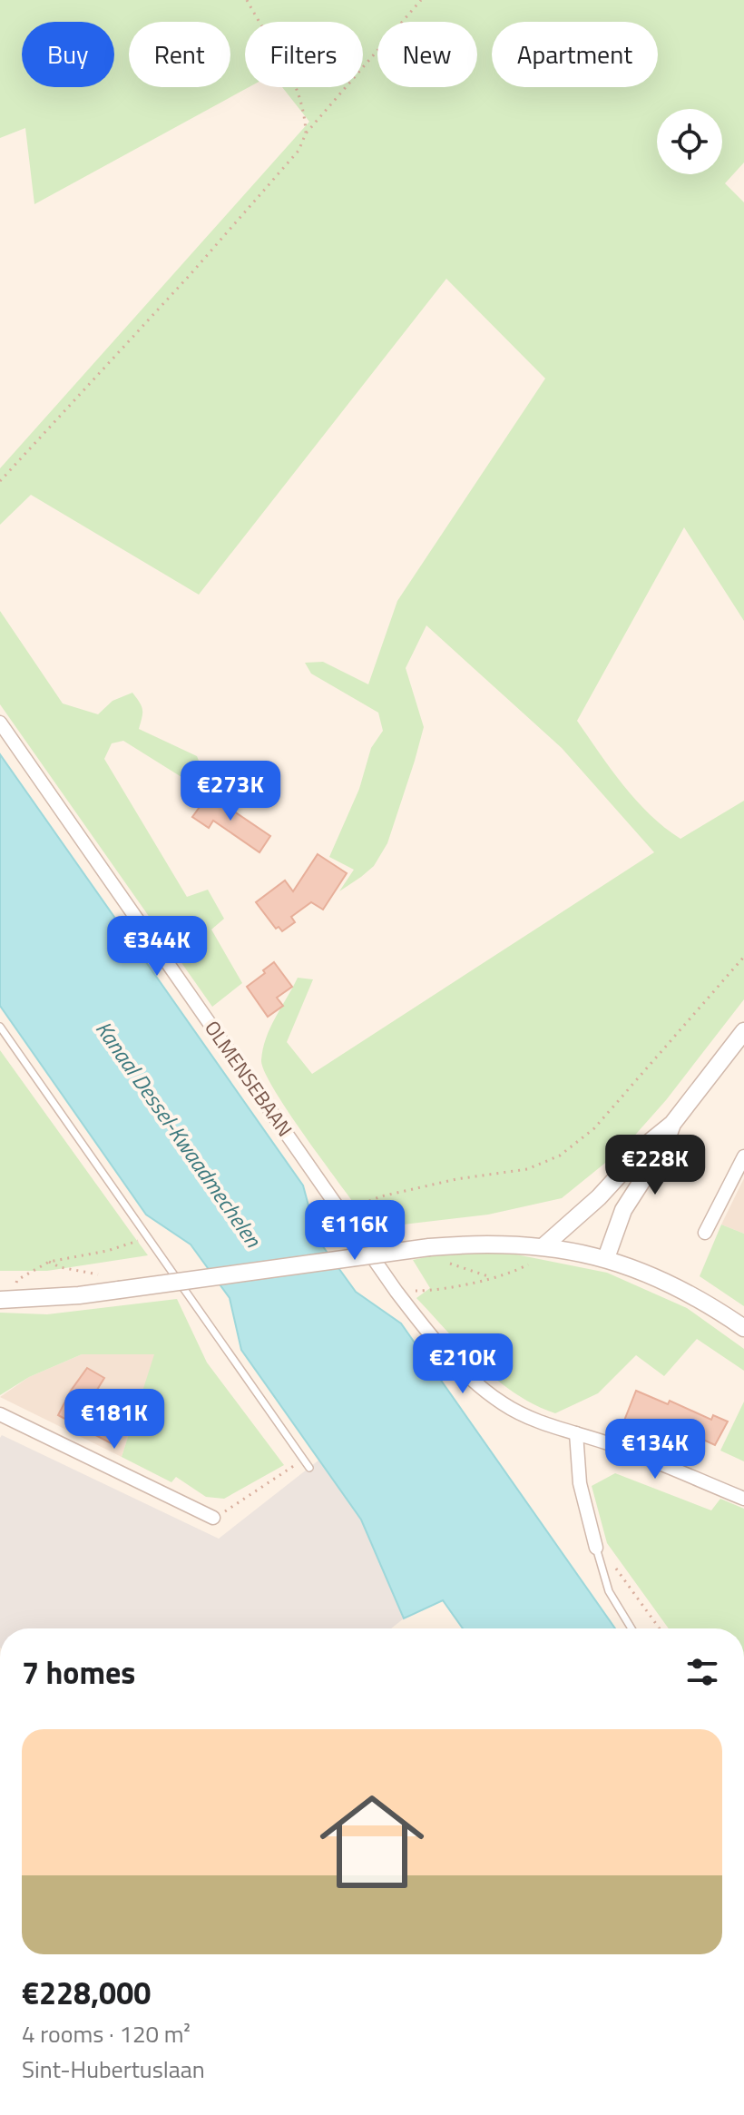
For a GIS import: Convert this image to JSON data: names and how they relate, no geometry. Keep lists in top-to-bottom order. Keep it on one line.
{"streets":{"street":["OLMENSEBAAN"]},"water":["Kanaal Dessel-Kwaadmechelen"],"page":{"chip":["Buy","Rent","Filters","New","Apartment"],"price":["€273K","€344K","€228K","€116K","€210K","€181K","€134K"],"heading":"7 homes","list":[{"name":"€228,000","note":"4 rooms · 120 m² · Sint-Hubertuslaan"}]}}
